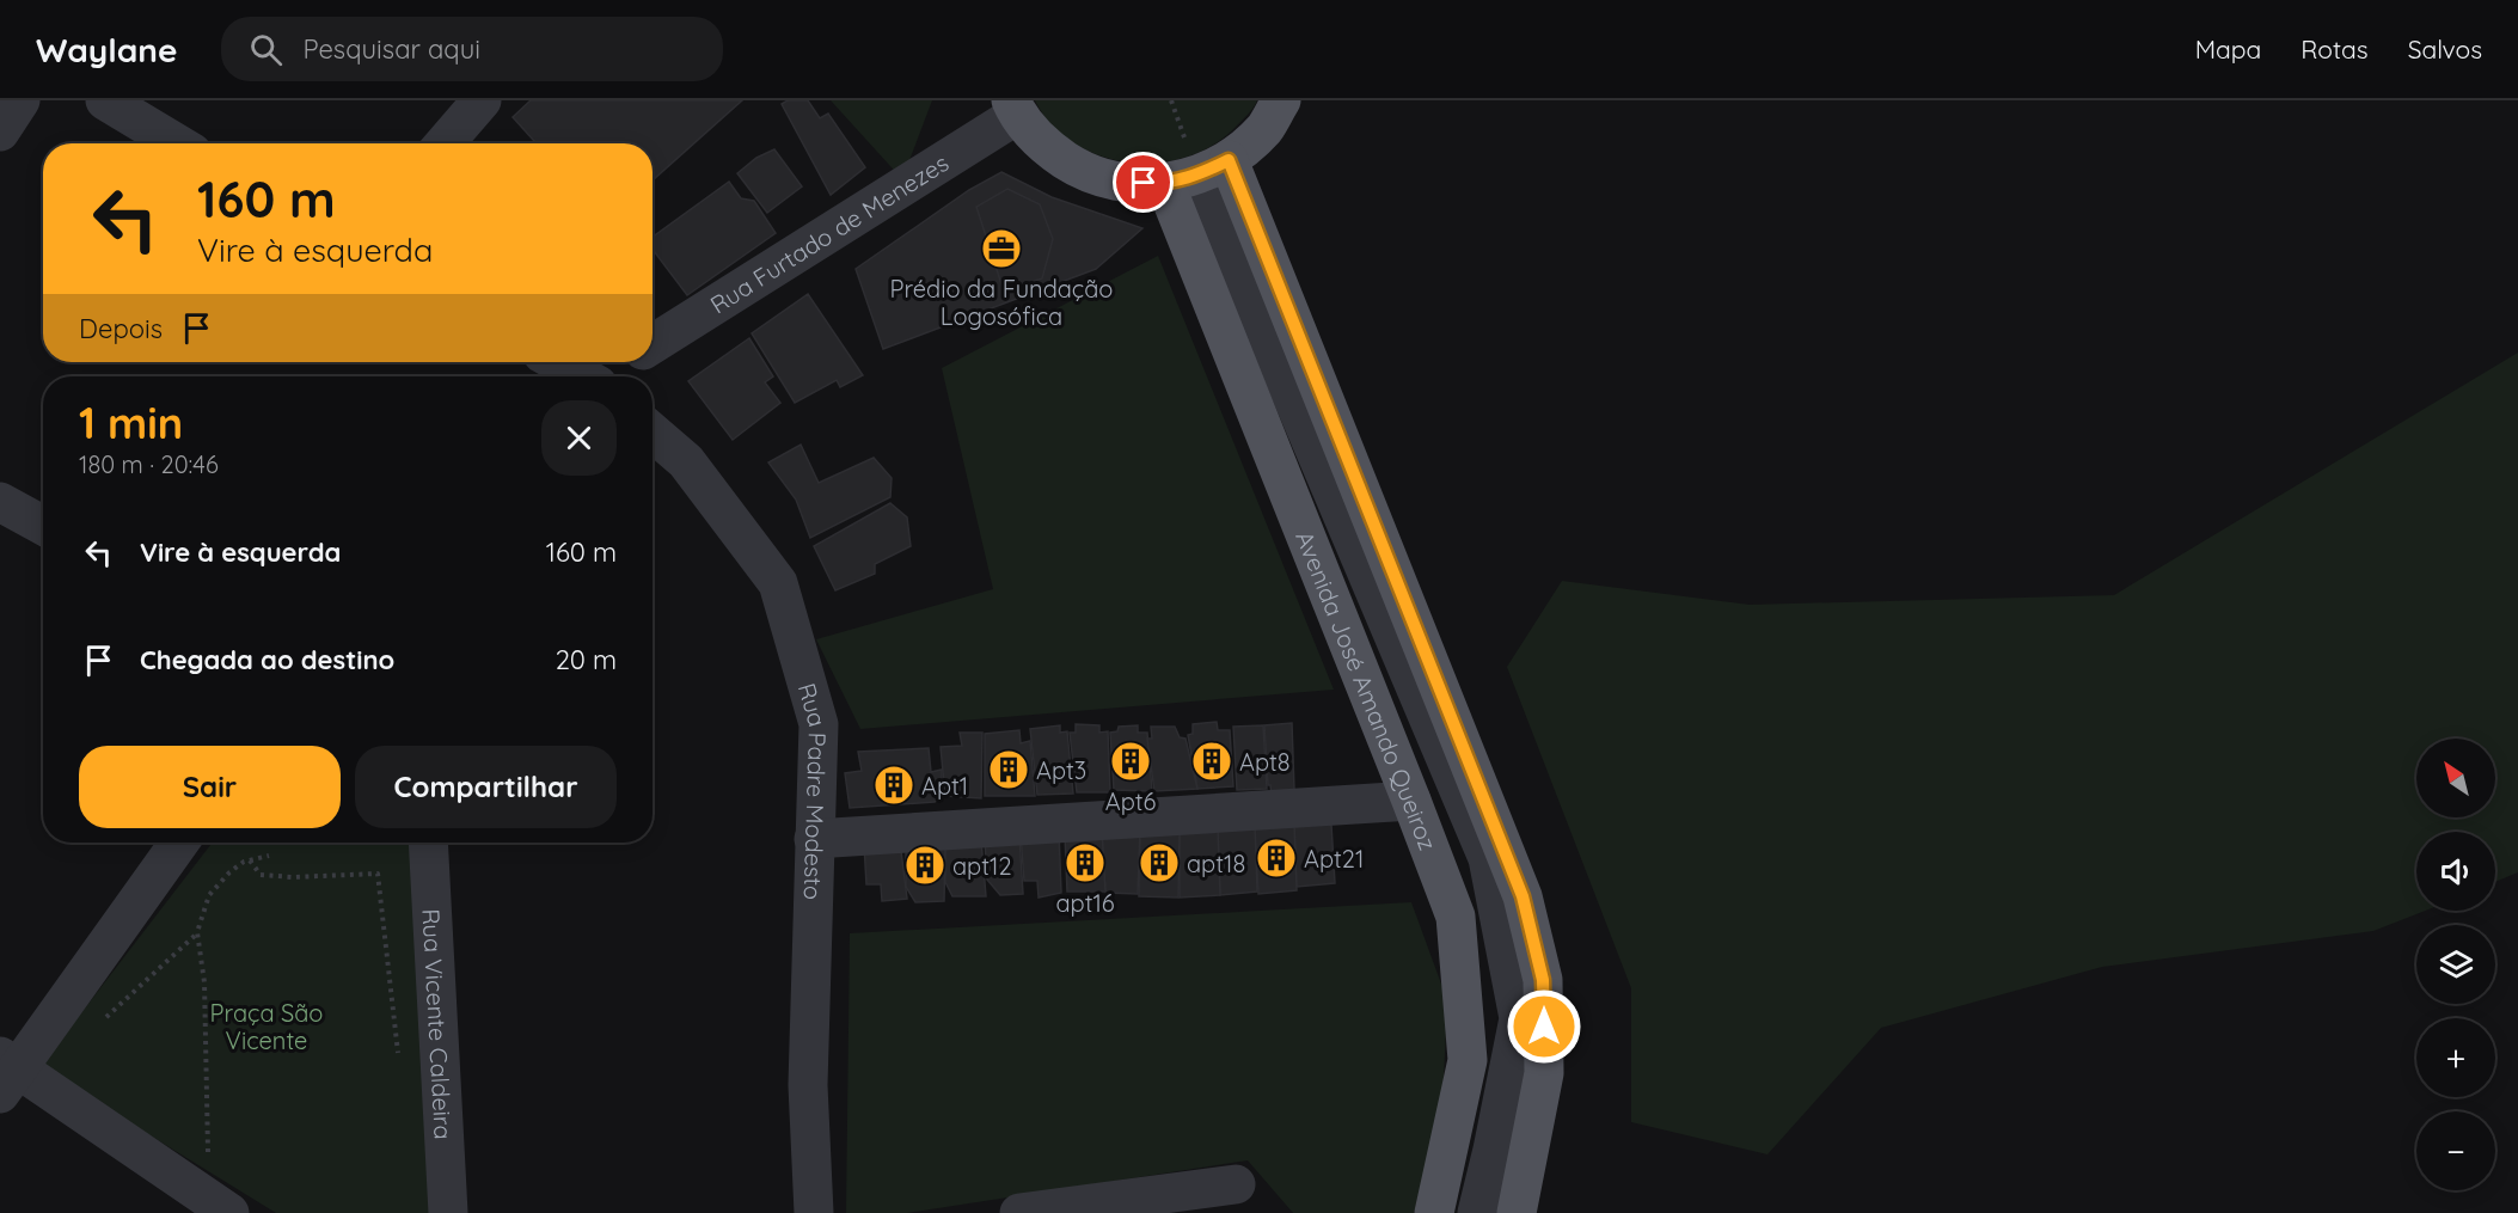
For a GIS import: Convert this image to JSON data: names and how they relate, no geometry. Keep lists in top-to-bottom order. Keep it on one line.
{"streets":{"main road":["Avenida José Amando Queiroz"],"street":["Rua Furtado de Menezes","Rua Padre Modesto","Rua Vicente Caldeira"]},"parks":["Praça São Vicente"],"places":{"office":["Prédio da Fundação Logosófica"],"building":["Apt6","Apt8","Apt3","Apt1","Apt21","apt16","apt18","apt12"]},"north":"top left","page":{"header":"Waylane","search":"Pesquisar aqui","nav":["Mapa","Rotas","Salvos"],"turn":["160 m","Vire à esquerda"],"then":"Depois","heading":["1 min","180 m · 20:46"],"list":[{"name":"Vire à esquerda","value":"160 m"},{"name":"Chegada ao destino","value":"20 m"}],"buttons":["Sair","Compartilhar"],"map_buttons":["+","−"]}}
